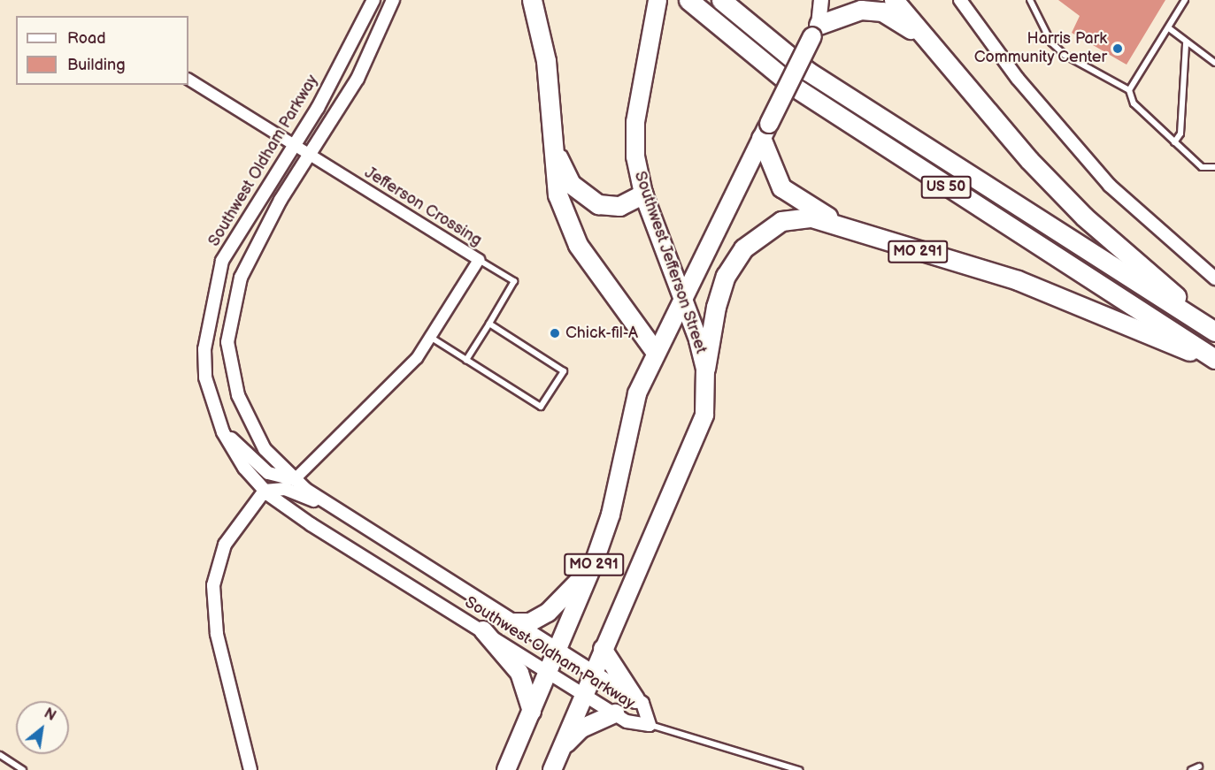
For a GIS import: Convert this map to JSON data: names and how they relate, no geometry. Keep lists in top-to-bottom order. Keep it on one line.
{"streets":{"highway":["US 50","MO 291","Southwest Jefferson Street"],"street":["Southwest Oldham Parkway","Jefferson Crossing"]},"crossings":[["Southwest Oldham Parkway","Jefferson Crossing"],["Southwest Oldham Parkway","MO 291"],["US 50","MO 291"],["MO 291","Southwest Jefferson Street"]],"places":["Harris Park Community Center","Chick-fil-A"],"legend":["Road","Building"],"north":"top right"}
